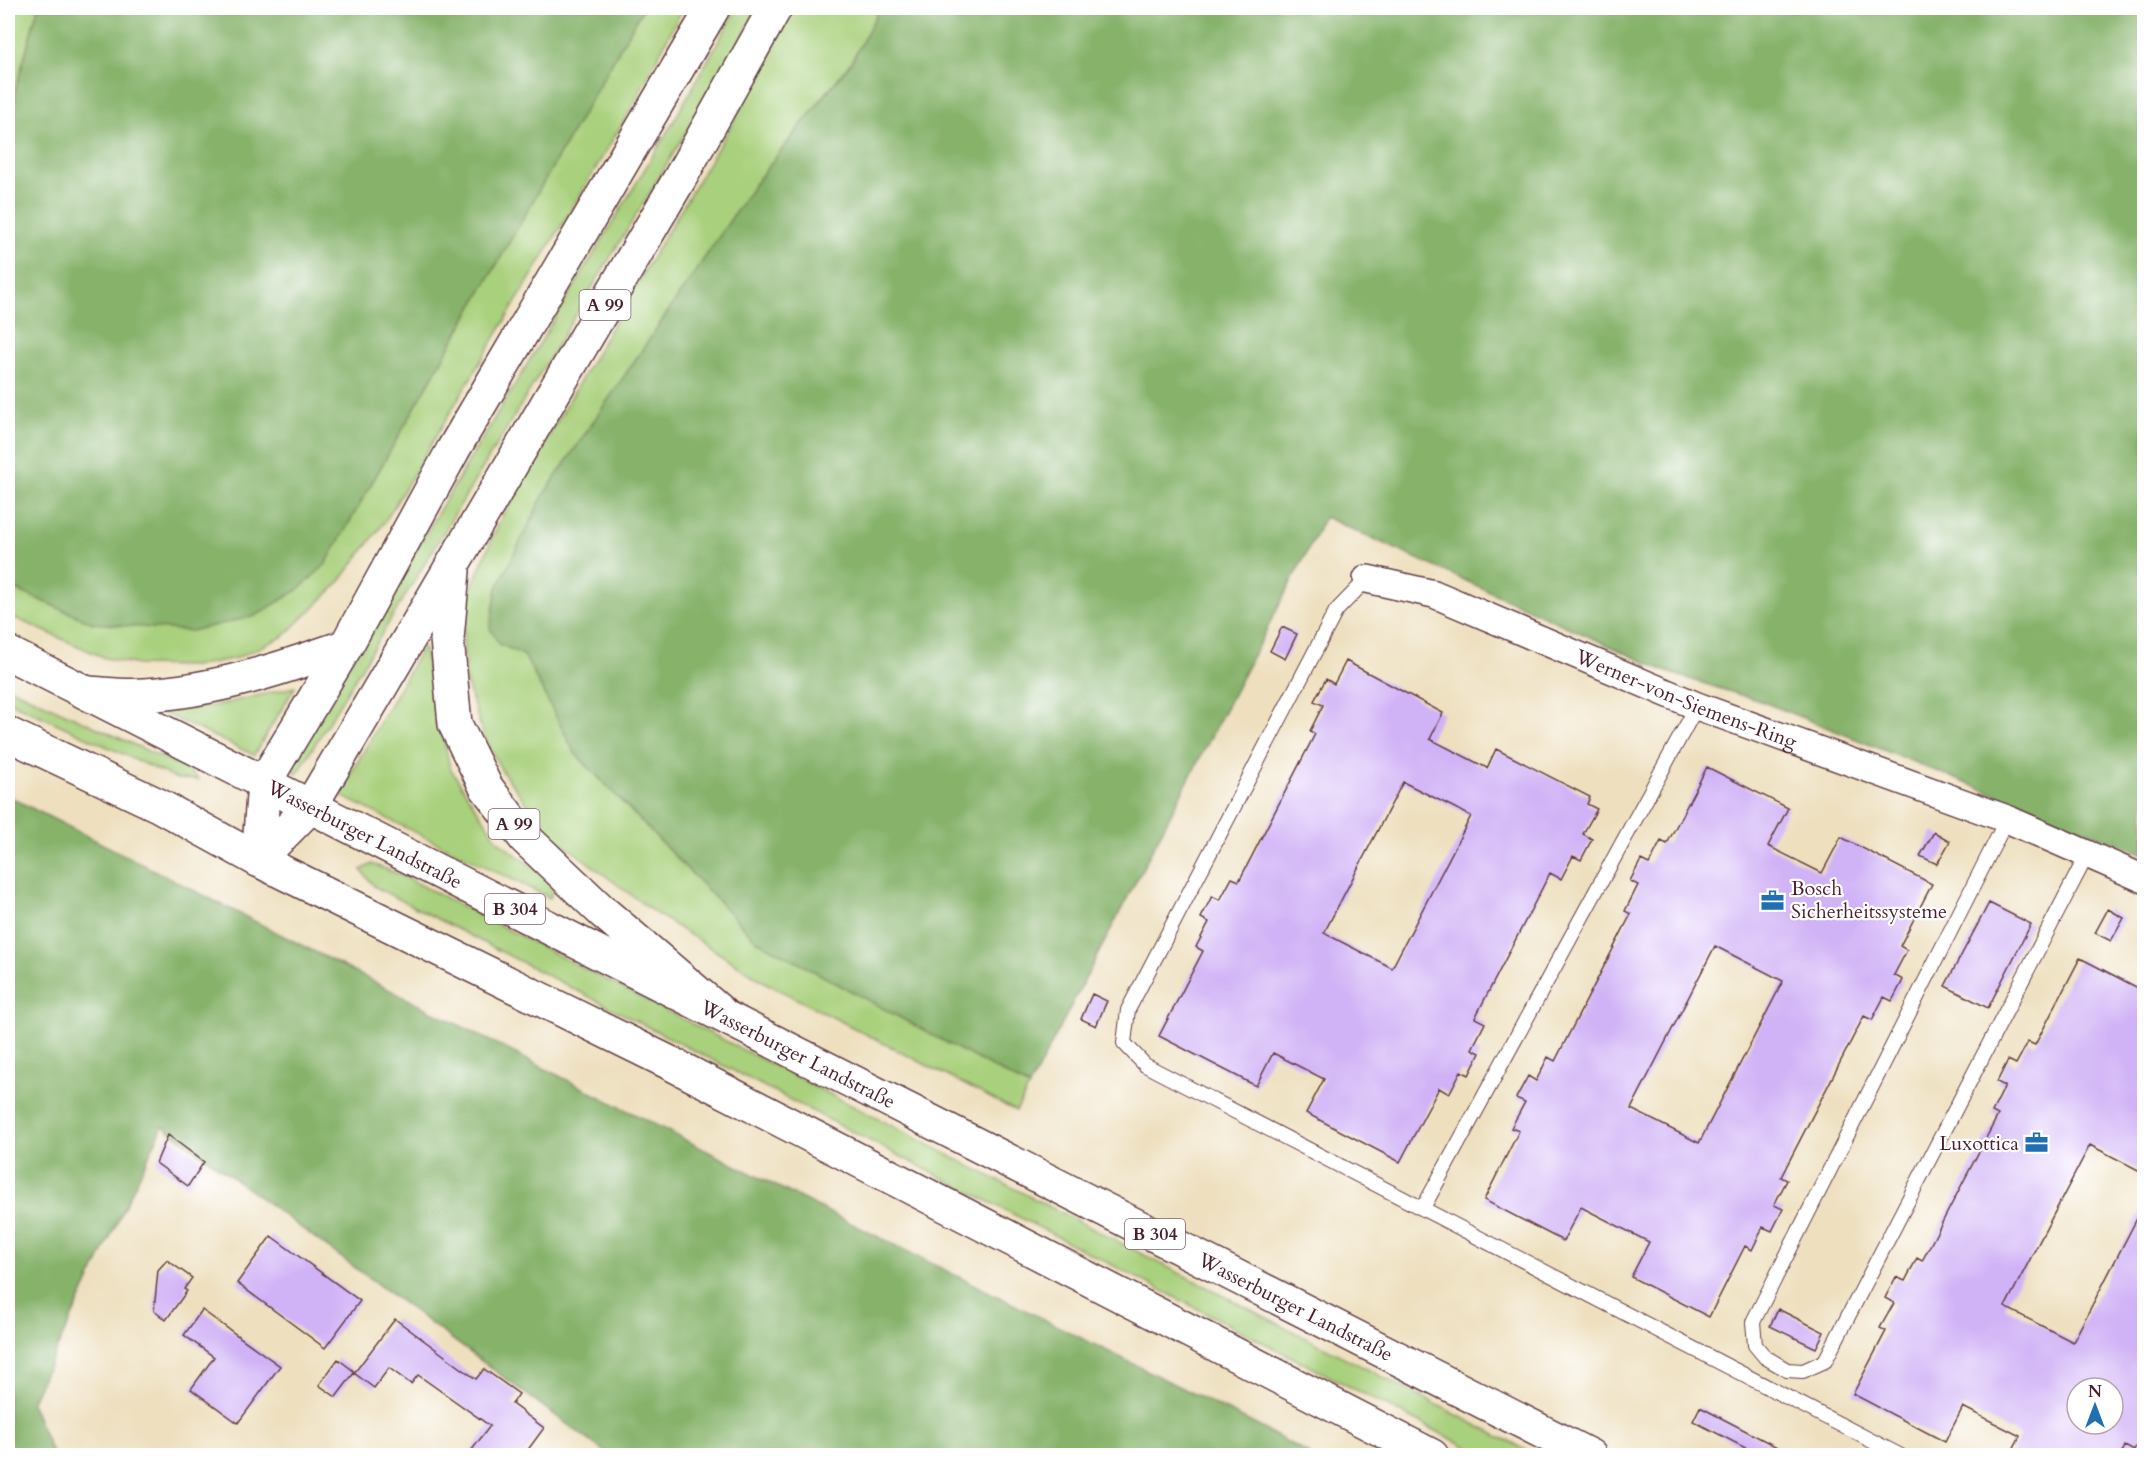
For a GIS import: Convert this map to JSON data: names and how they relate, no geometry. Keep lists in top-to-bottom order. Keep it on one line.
{"streets":{"main road":["A 99","Wasserburger Landstraße","B 304"],"street":["Werner-von-Siemens-Ring"]},"crossings":[["A 99","Wasserburger Landstraße"]],"places":{"office":["Bosch Sicherheitssysteme","Luxottica"]},"north":"top"}
